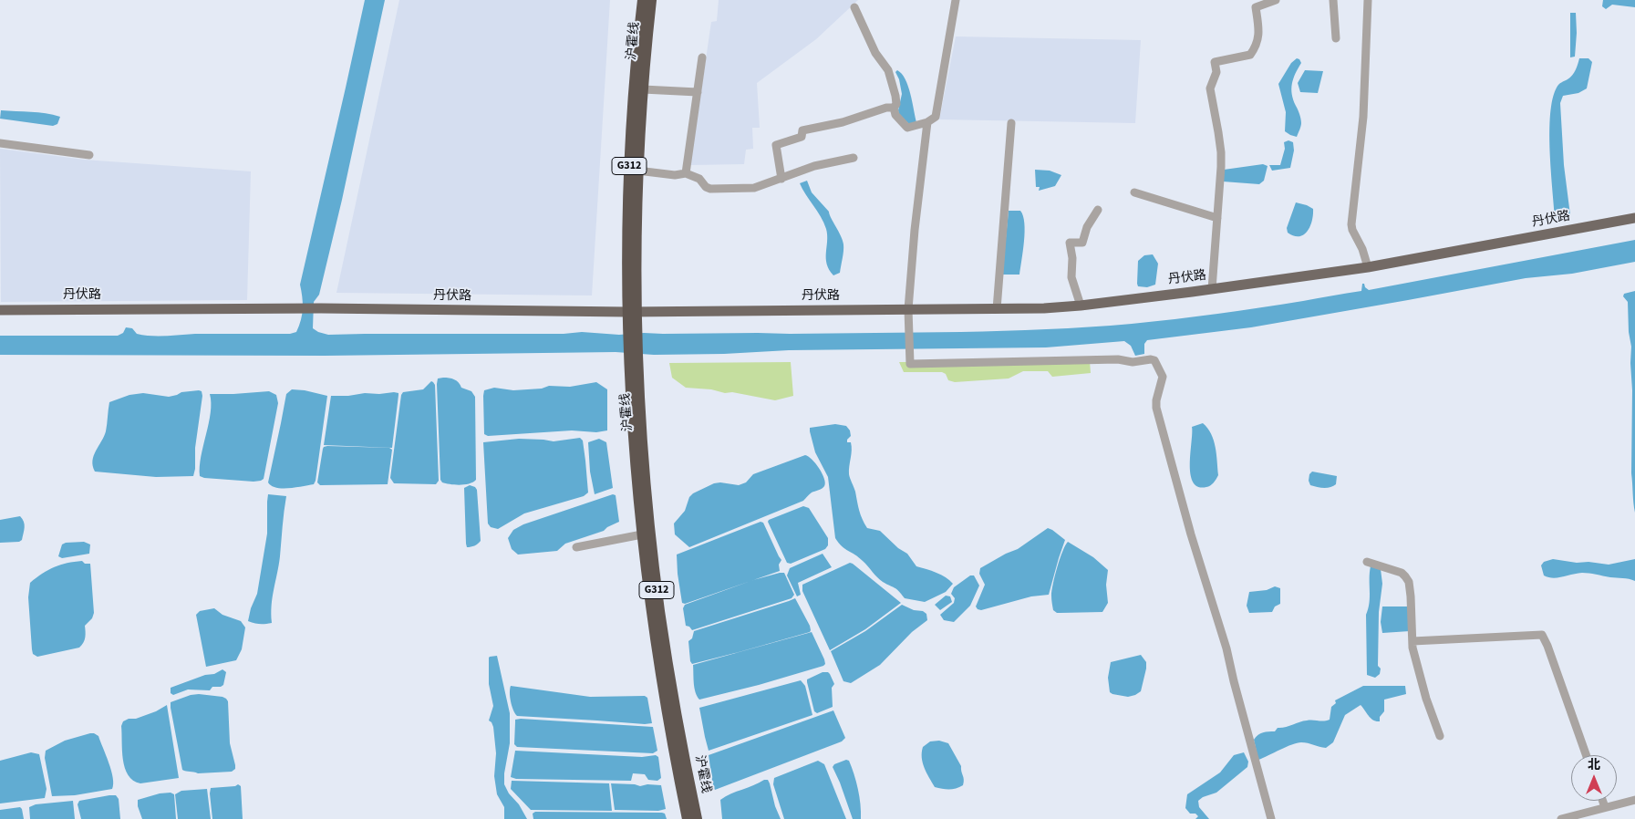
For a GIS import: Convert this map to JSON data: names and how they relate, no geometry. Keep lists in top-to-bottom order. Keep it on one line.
{"streets":{"highway":["沪霍线","G312"],"main road":["丹伏路"]},"crossings":[["沪霍线","丹伏路"]],"north":"top"}
